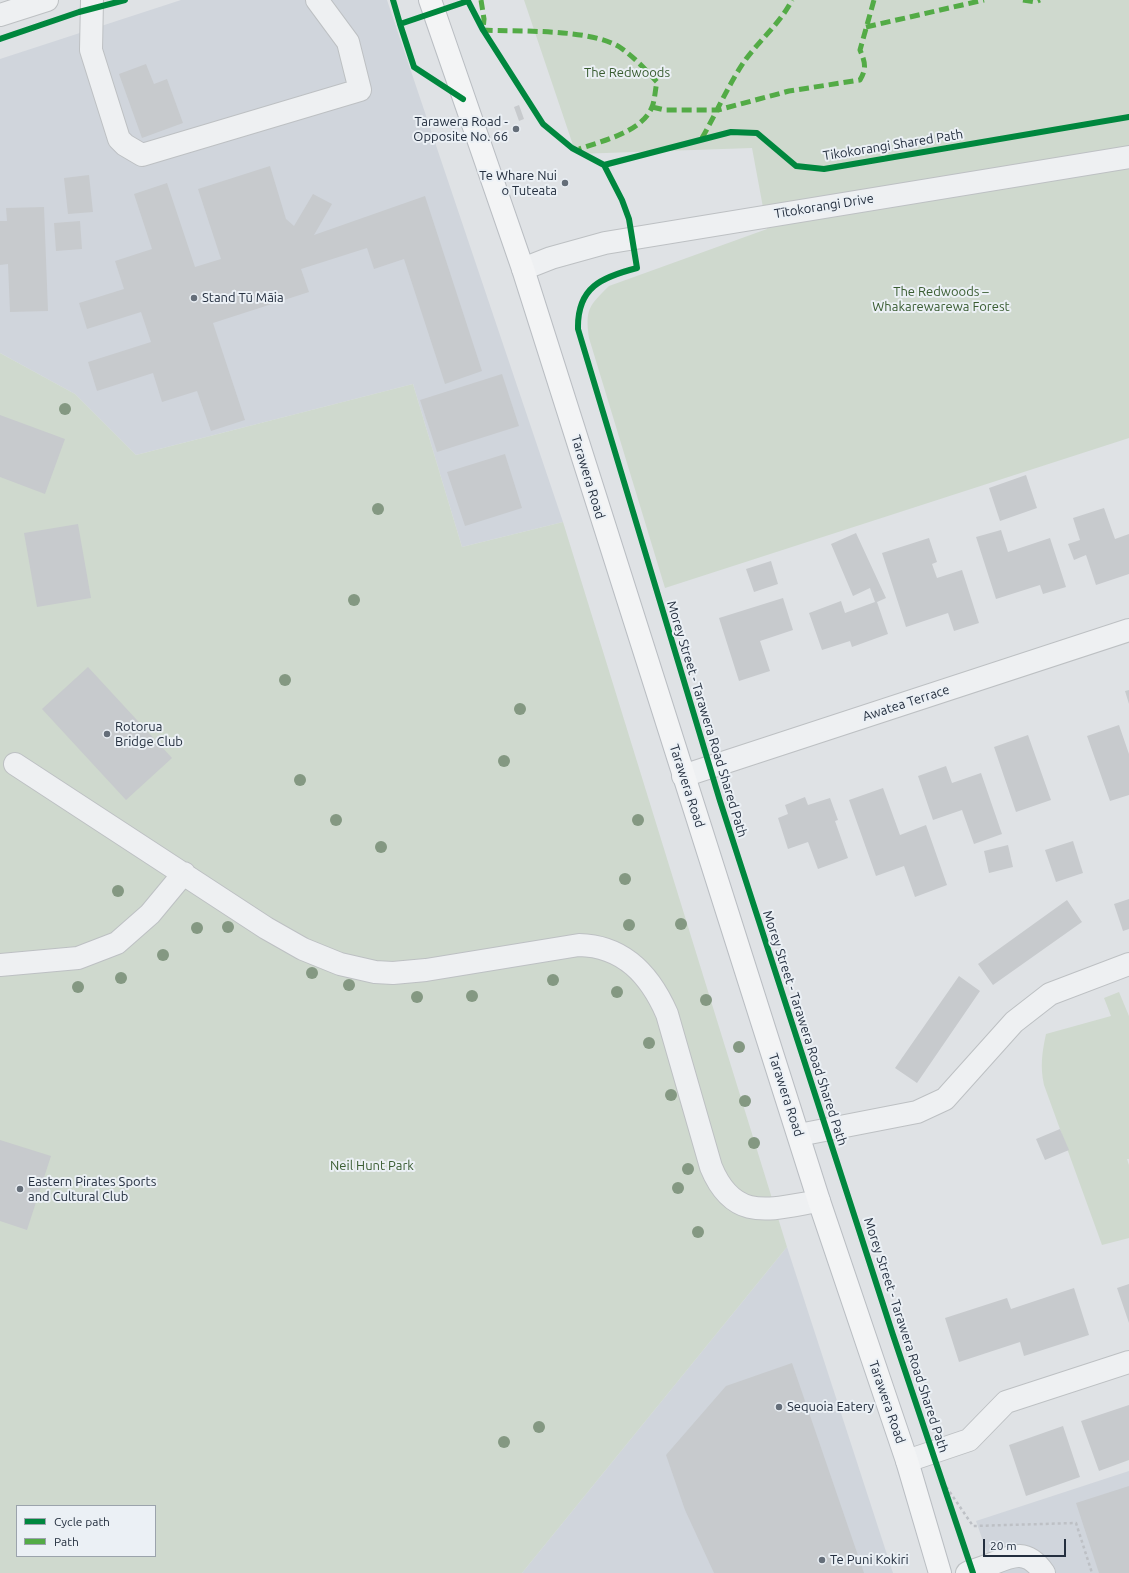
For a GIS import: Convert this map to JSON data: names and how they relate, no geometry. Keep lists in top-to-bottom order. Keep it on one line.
{"streets":{"main road":["Tarawera Road"],"street":["Tītokorangi Drive","Awatea Terrace"],"cycle path":["Tikokorangi Shared Path","Morey Street - Tarawera Road Shared Path"]},"crossings":[["Tītokorangi Drive","Tarawera Road"],["Tarawera Road","Awatea Terrace"]],"parks":["The Redwoods","The Redwoods – Whakarewarewa Forest","Neil Hunt Park"],"places":["Tarawera Road - Opposite No. 66","Te Whare Nui o Tuteata","Stand Tū Māia","Rotorua Bridge Club","Eastern Pirates Sports and Cultural Club","Sequoia Eatery","Te Puni Kokiri"],"legend":["Cycle path","Path"],"scale_bar":"20 m"}
